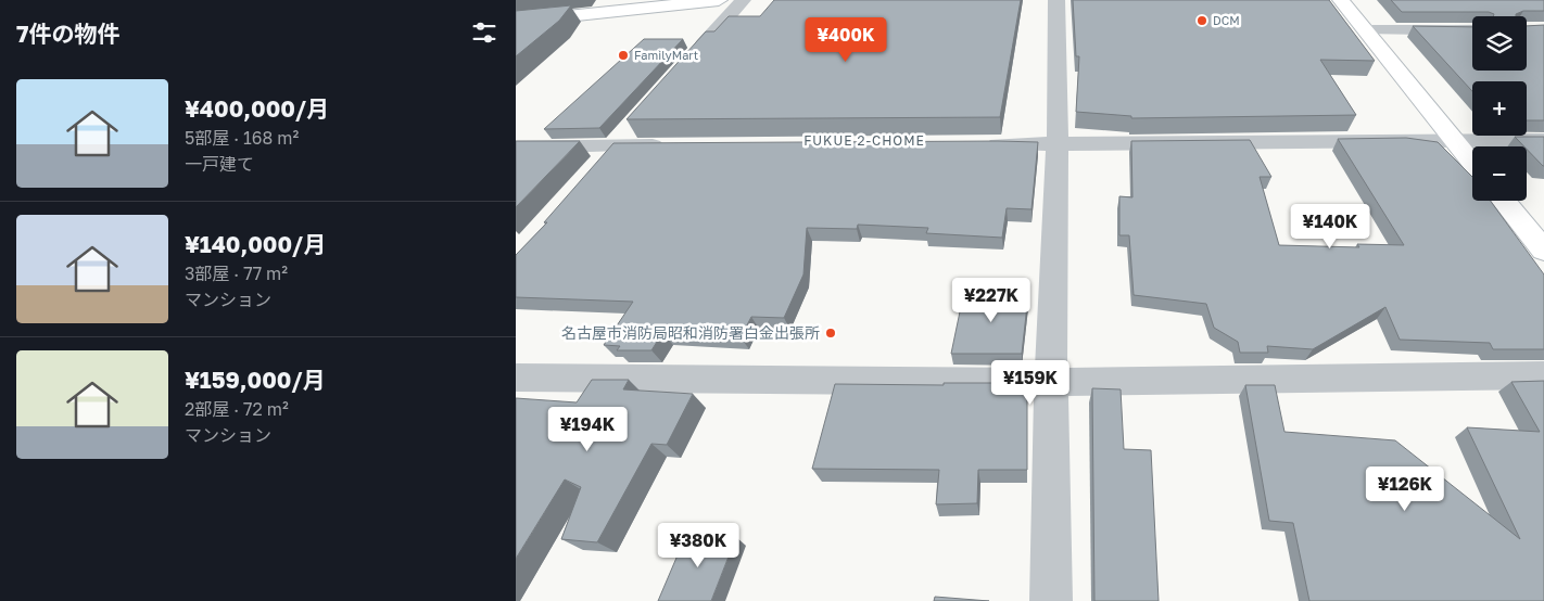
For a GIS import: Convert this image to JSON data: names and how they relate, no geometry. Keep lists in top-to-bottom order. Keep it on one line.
{"districts":["FUKUE 2-CHOME"],"places":["DCM","FamilyMart","名古屋市消防局昭和消防署白金出張所"],"page":{"heading":"7件の物件","map_buttons":["+","−"],"price":["¥400K","¥140K","¥227K","¥159K","¥194K","¥126K","¥380K"],"list":[{"name":"¥400,000/月","note":"5部屋 · 168 m² · 一戸建て"},{"name":"¥140,000/月","note":"3部屋 · 77 m² · マンション"},{"name":"¥159,000/月","note":"2部屋 · 72 m² · マンション"}]}}
